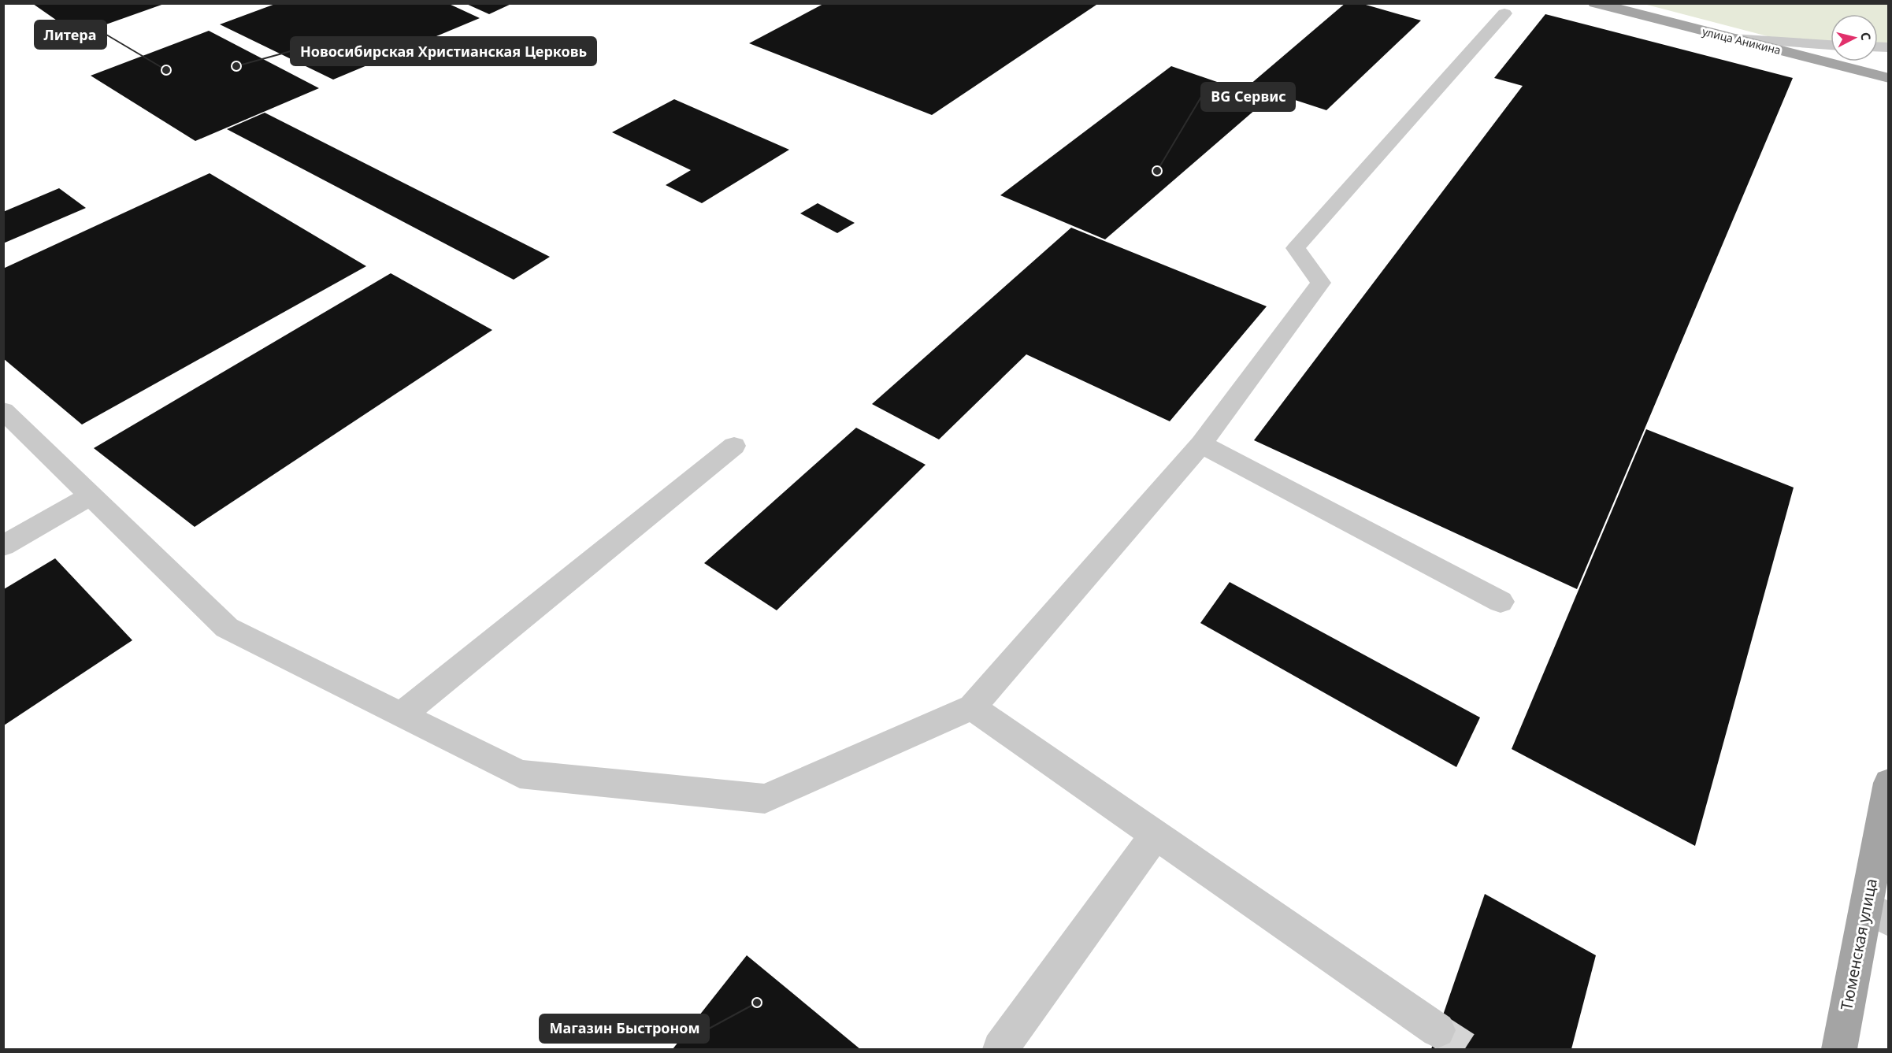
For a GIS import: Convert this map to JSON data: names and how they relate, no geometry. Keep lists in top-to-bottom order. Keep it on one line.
{"streets":{"main road":["улица Аникина","Тюменская улица"]},"places":["Новосибирская Христианская Церковь","Литера","BG Сервис","Магазин Быстроном"],"north":"right"}
